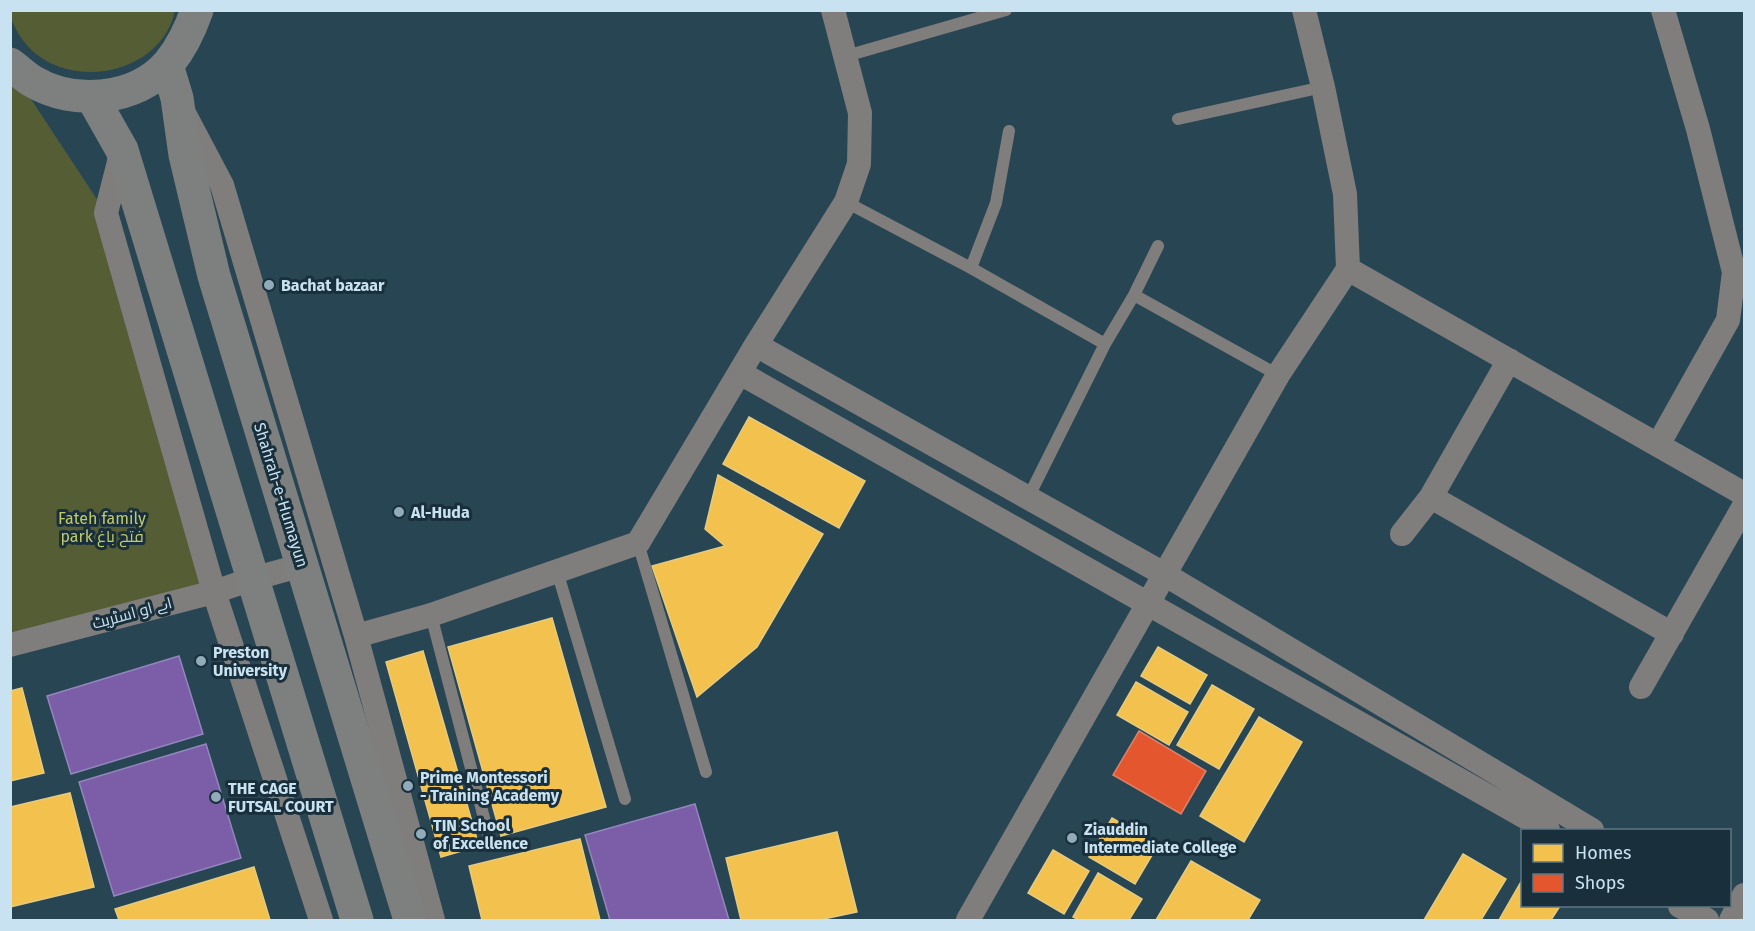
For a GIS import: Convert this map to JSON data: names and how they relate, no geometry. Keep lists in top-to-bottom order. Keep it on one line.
{"streets":{"main road":["Shahrah-e-Humayun"],"street":["اے او اسٹریٹ"]},"crossings":[["Shahrah-e-Humayun","اے او اسٹریٹ"]],"parks":["Fateh family park فتح باغ"],"places":["Bachat bazaar","Al-Huda","Preston University","Prime Montessori - Training Academy","THE CAGE FUTSAL COURT","TIN School of Excellence","Ziauddin Intermediate College"],"legend":["Homes","Shops"]}
